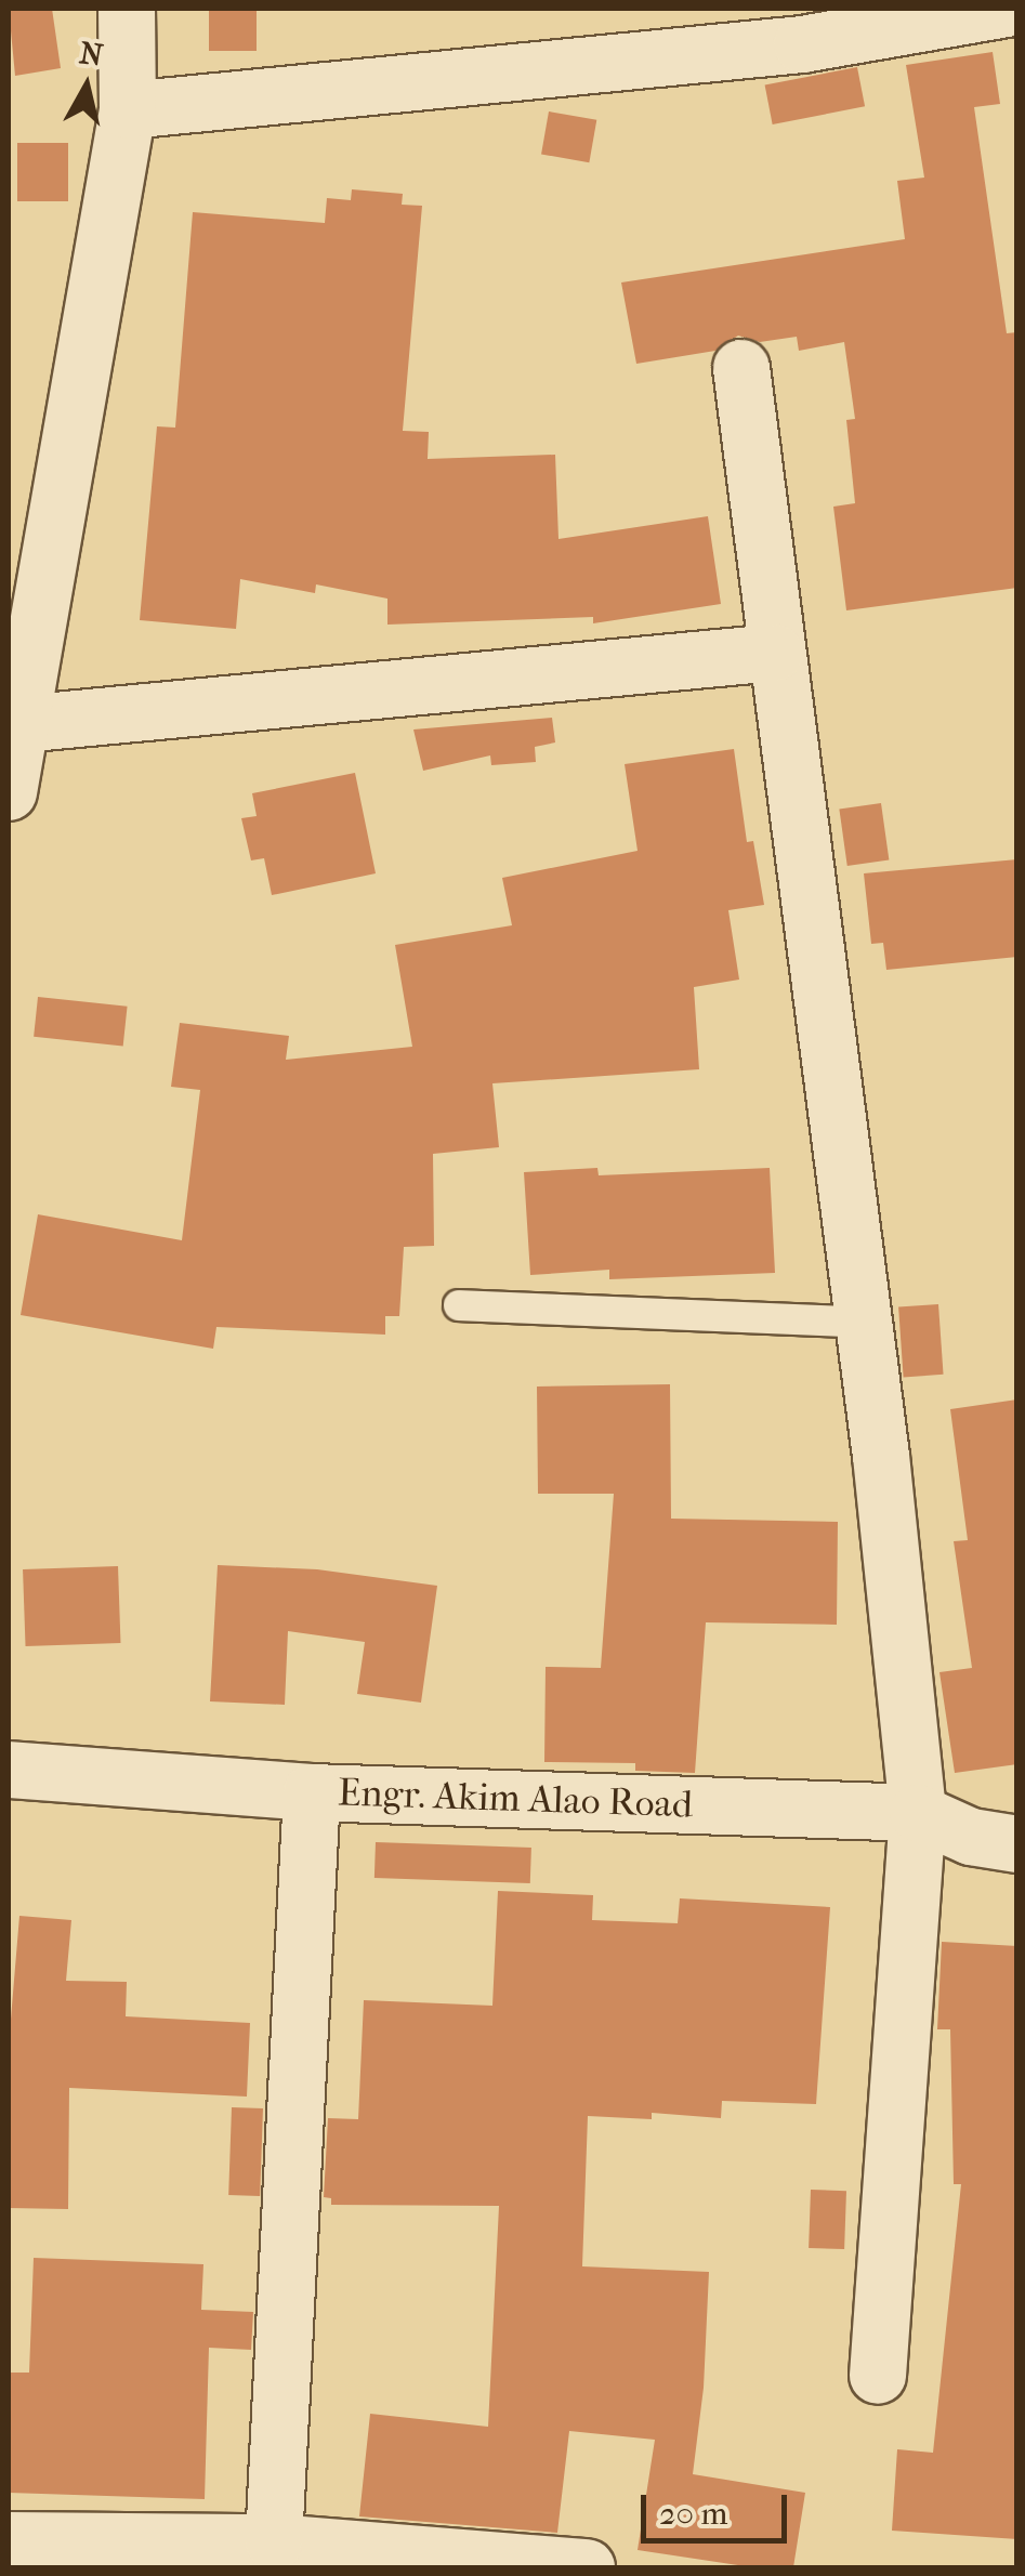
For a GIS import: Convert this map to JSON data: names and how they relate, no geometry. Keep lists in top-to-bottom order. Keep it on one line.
{"streets":{"street":["Engr. Akim Alao Road"]},"scale_bar":"20 m","north":"top"}
